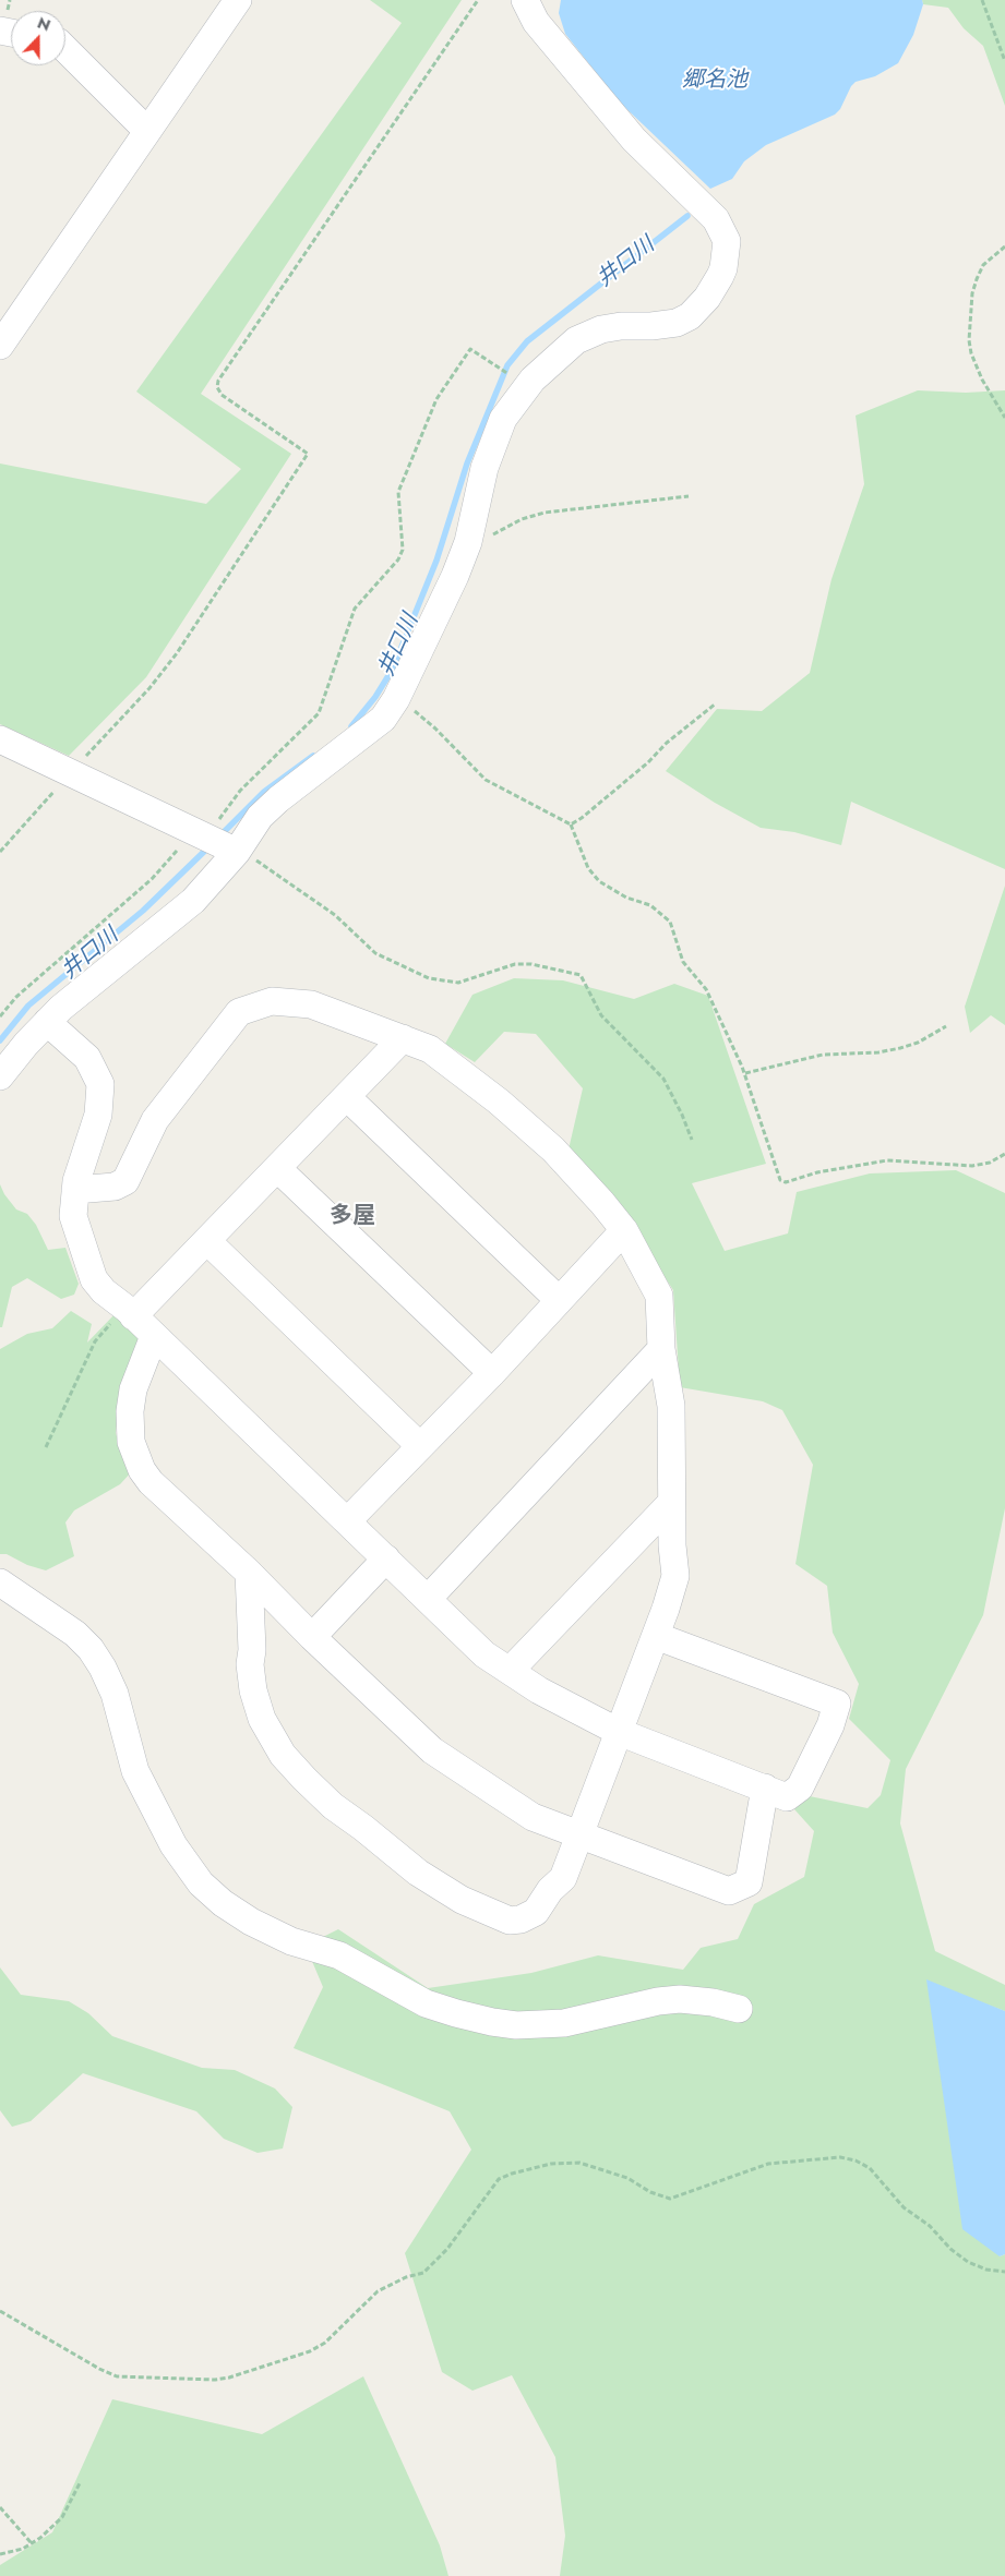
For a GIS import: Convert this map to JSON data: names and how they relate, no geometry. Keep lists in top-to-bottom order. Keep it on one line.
{"districts":["多屋"],"water":["郷名池","井口川"],"north":"top"}
